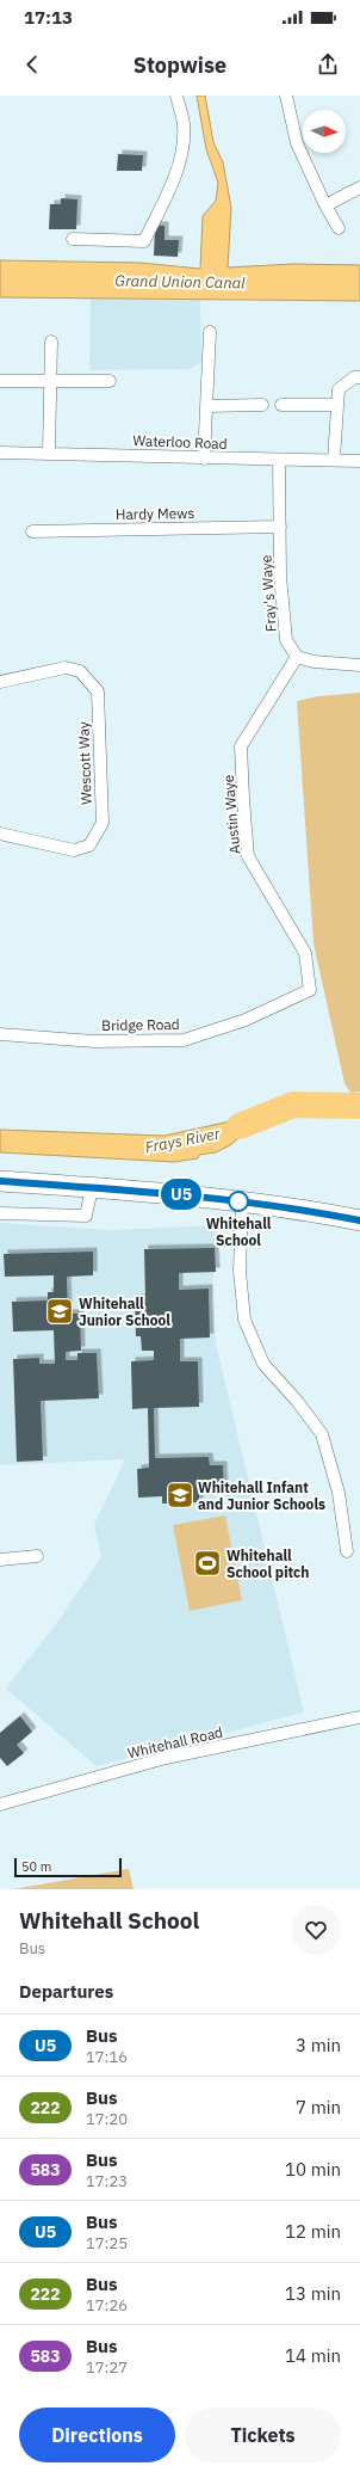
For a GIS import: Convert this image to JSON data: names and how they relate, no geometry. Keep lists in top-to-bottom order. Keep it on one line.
{"streets":{"street":["Waterloo Road","Hardy Mews","Fray's Waye","Wescott Way","Austin Waye","Bridge Road","Whitehall Road"]},"crossings":[["Waterloo Road","Fray's Waye"],["Hardy Mews","Fray's Waye"],["Fray's Waye","Austin Waye"],["Austin Waye","Bridge Road"]],"water":["Grand Union Canal","Frays River"],"places":{"other":["Whitehall School"],"school or university":["Whitehall Junior School","Whitehall Infant and Junior Schools"],"sports":["Whitehall School pitch"]},"lines":["bus line U5"],"scale_bar":"50 m","north":"right","page":{"status":"17:13","header":"Stopwise","on_map":"U5","scale":"50 m","heading":[["Whitehall School","Bus"],"Departures"],"list":[{"mark":"U5","name":"Bus","note":"17:16","value":"3 min"},{"mark":"222","name":"Bus","note":"17:20","value":"7 min"},{"mark":"583","name":"Bus","note":"17:23","value":"10 min"},{"mark":"U5","name":"Bus","note":"17:25","value":"12 min"},{"mark":"222","name":"Bus","note":"17:26","value":"13 min"},{"mark":"583","name":"Bus","note":"17:27","value":"14 min"}],"buttons":["Directions","Tickets"]}}
